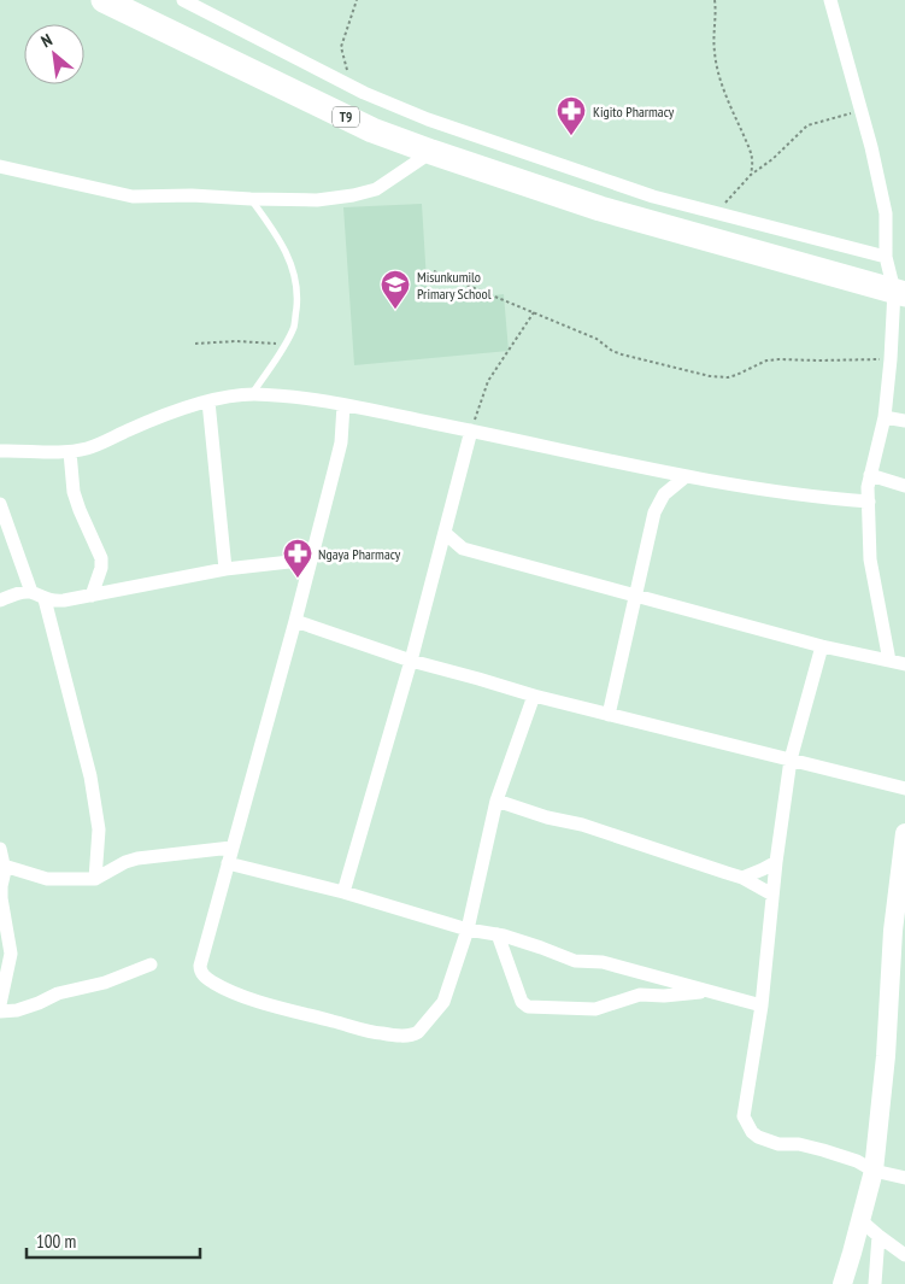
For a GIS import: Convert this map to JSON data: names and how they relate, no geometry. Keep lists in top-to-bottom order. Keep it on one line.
{"streets":{"highway":["T9"]},"places":{"pharmacy":["Kigito Pharmacy","Ngaya Pharmacy"],"school or university":["Misunkumilo Primary School"]},"scale_bar":"100 m","north":"top left"}
